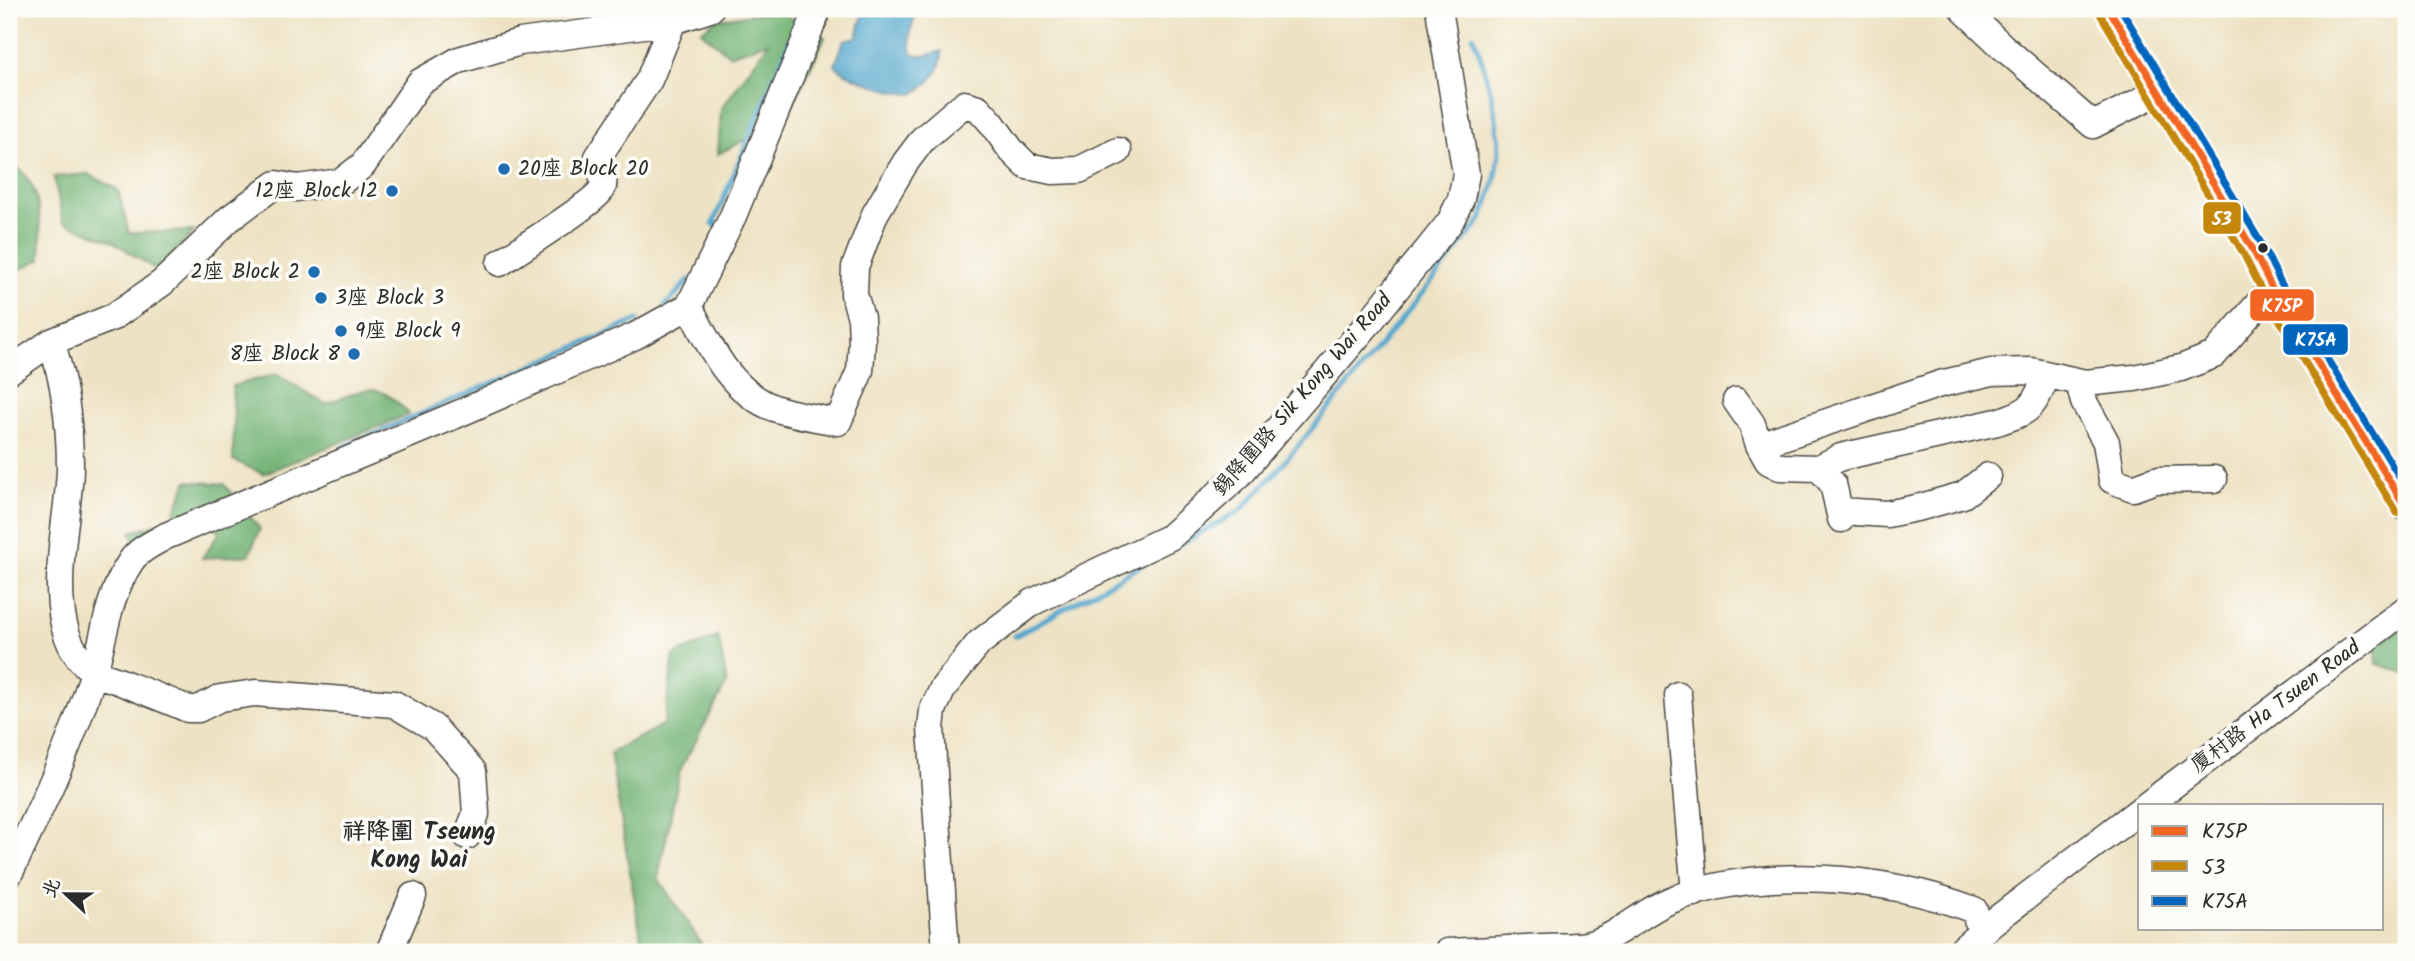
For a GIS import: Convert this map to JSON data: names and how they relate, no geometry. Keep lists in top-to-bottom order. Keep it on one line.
{"streets":{"street":["錫降圍路 Sik Kong Wai Road","廈村路 Ha Tsuen Road"]},"districts":["祥降圍 Tseung Kong Wai"],"places":["20座 Block 20","12座 Block 12","2座 Block 2","3座 Block 3","9座 Block 9","8座 Block 8"],"lines":["transit line K75P","transit line K75A","transit line 53"],"legend":["K75P","53","K75A"],"north":"left"}
